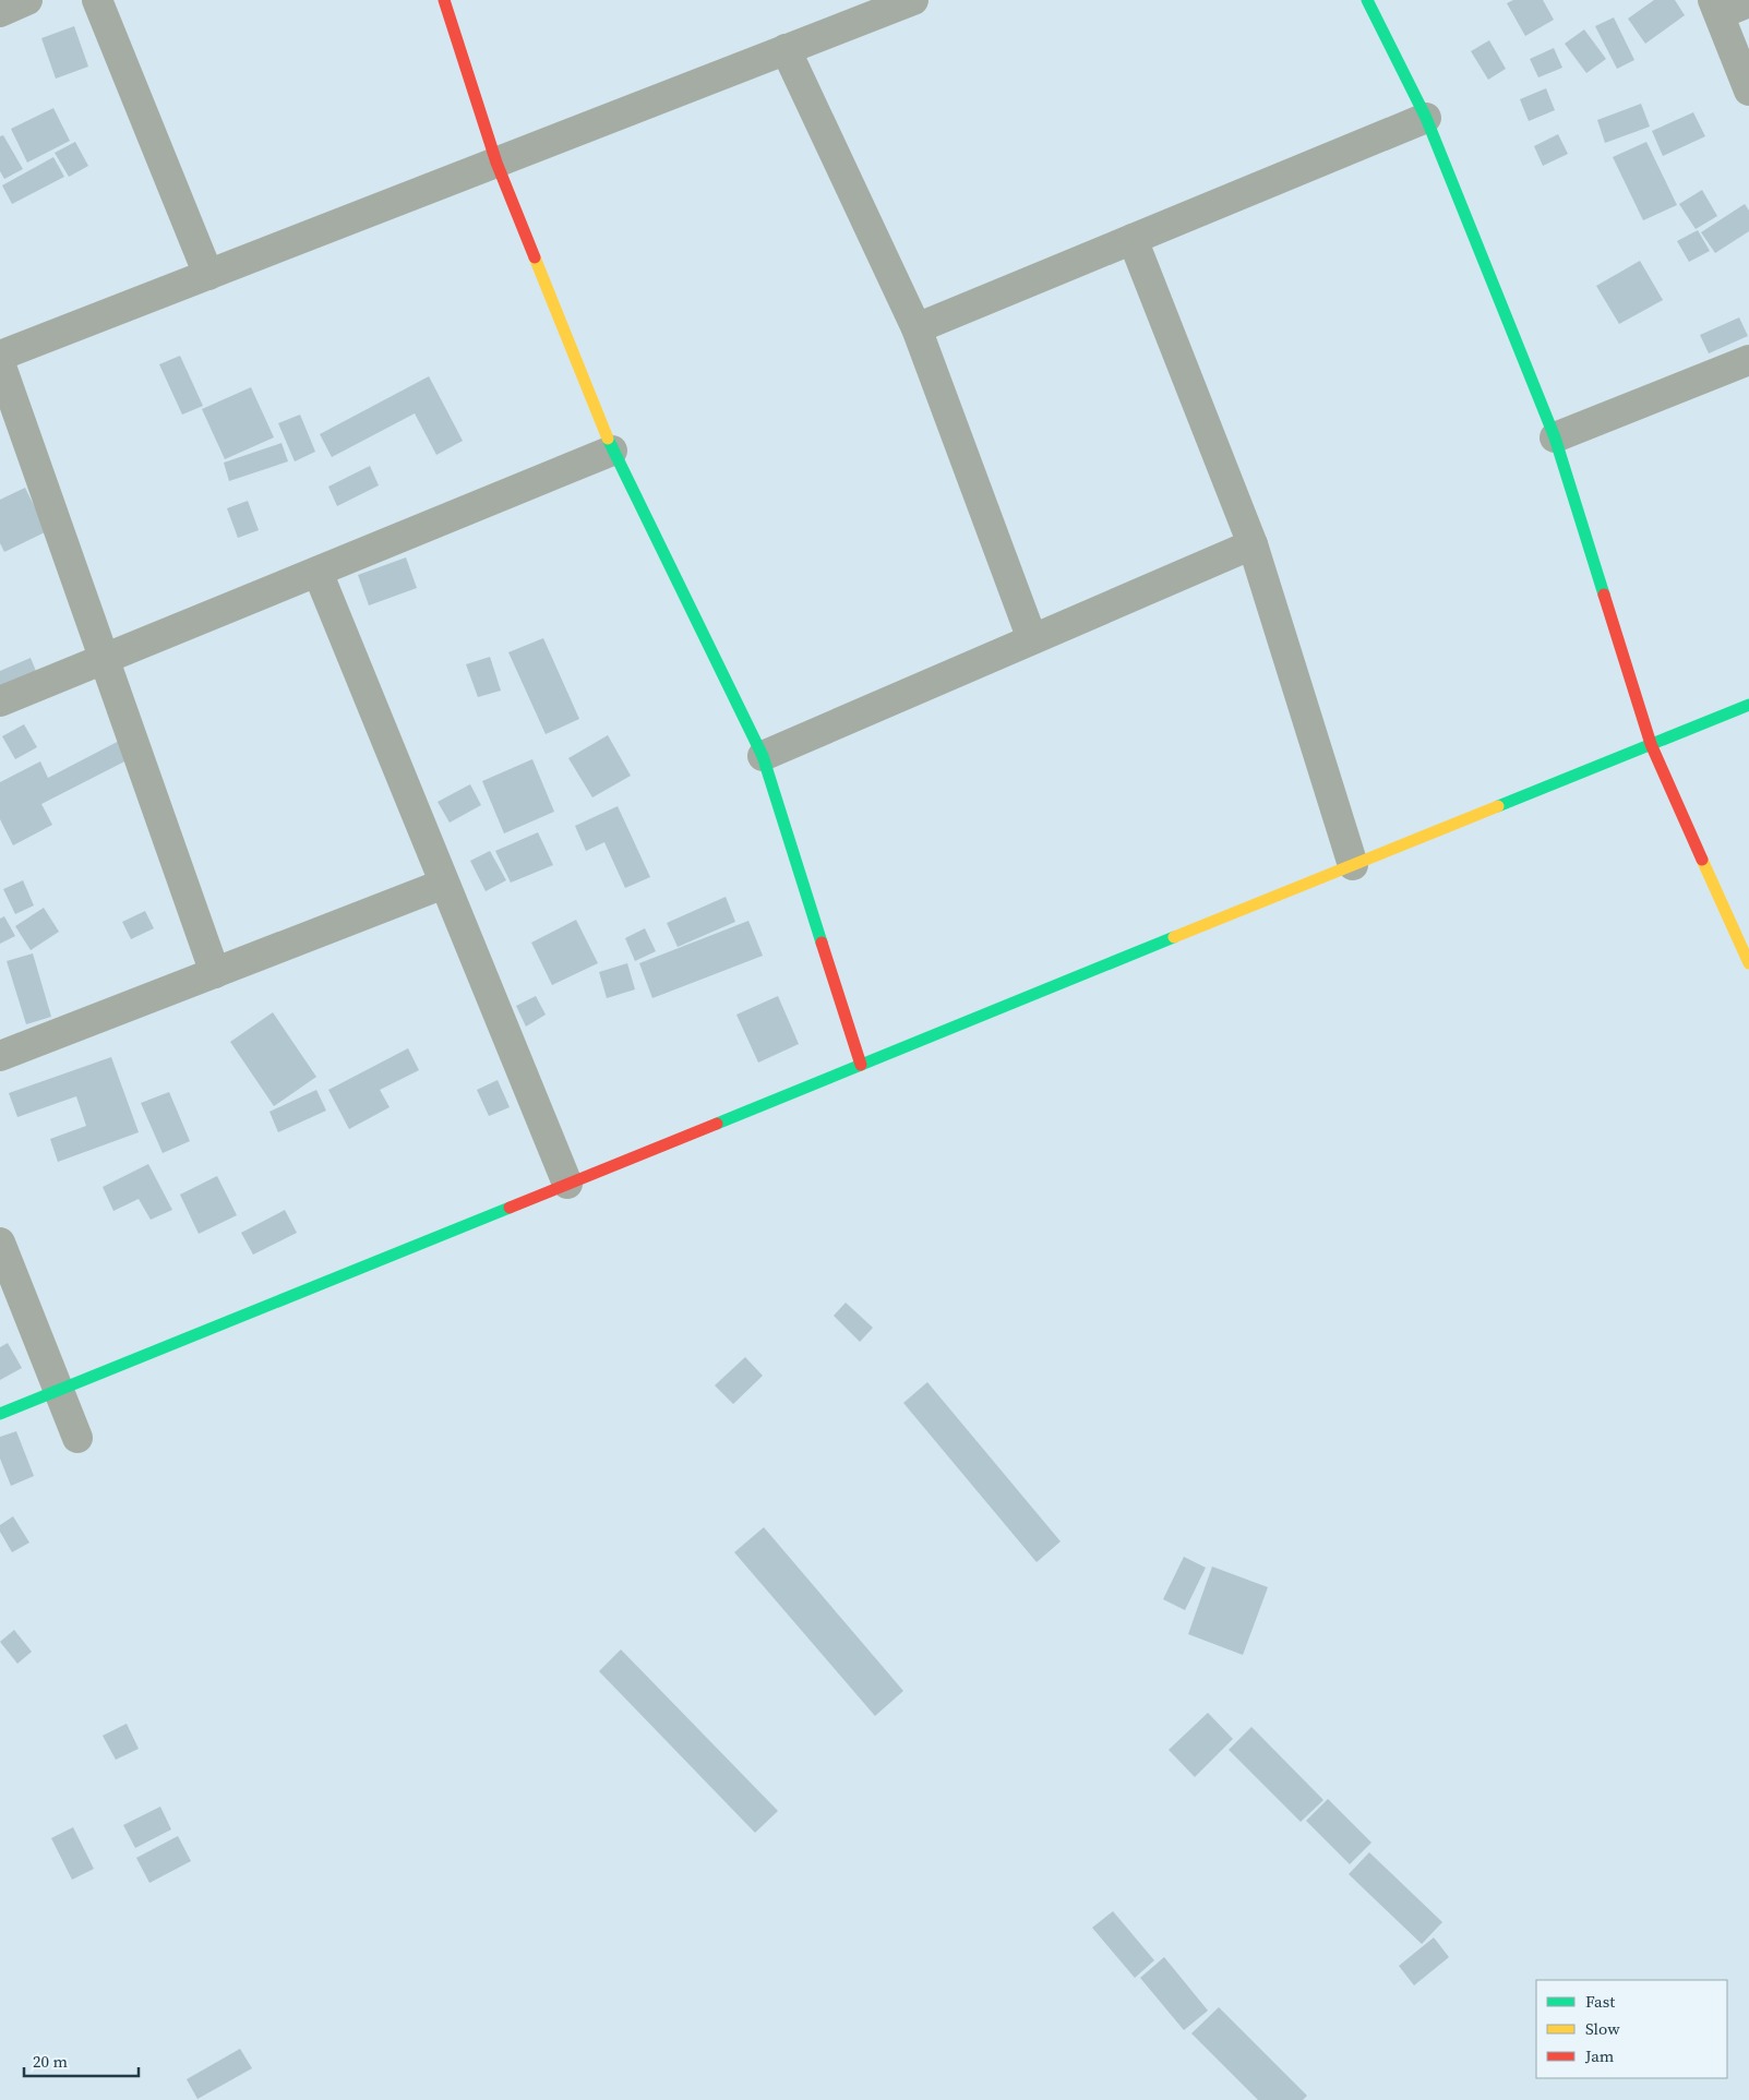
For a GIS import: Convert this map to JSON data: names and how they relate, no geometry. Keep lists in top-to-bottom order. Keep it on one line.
{"legend":["Fast","Slow","Jam"],"scale_bar":"20 m"}
